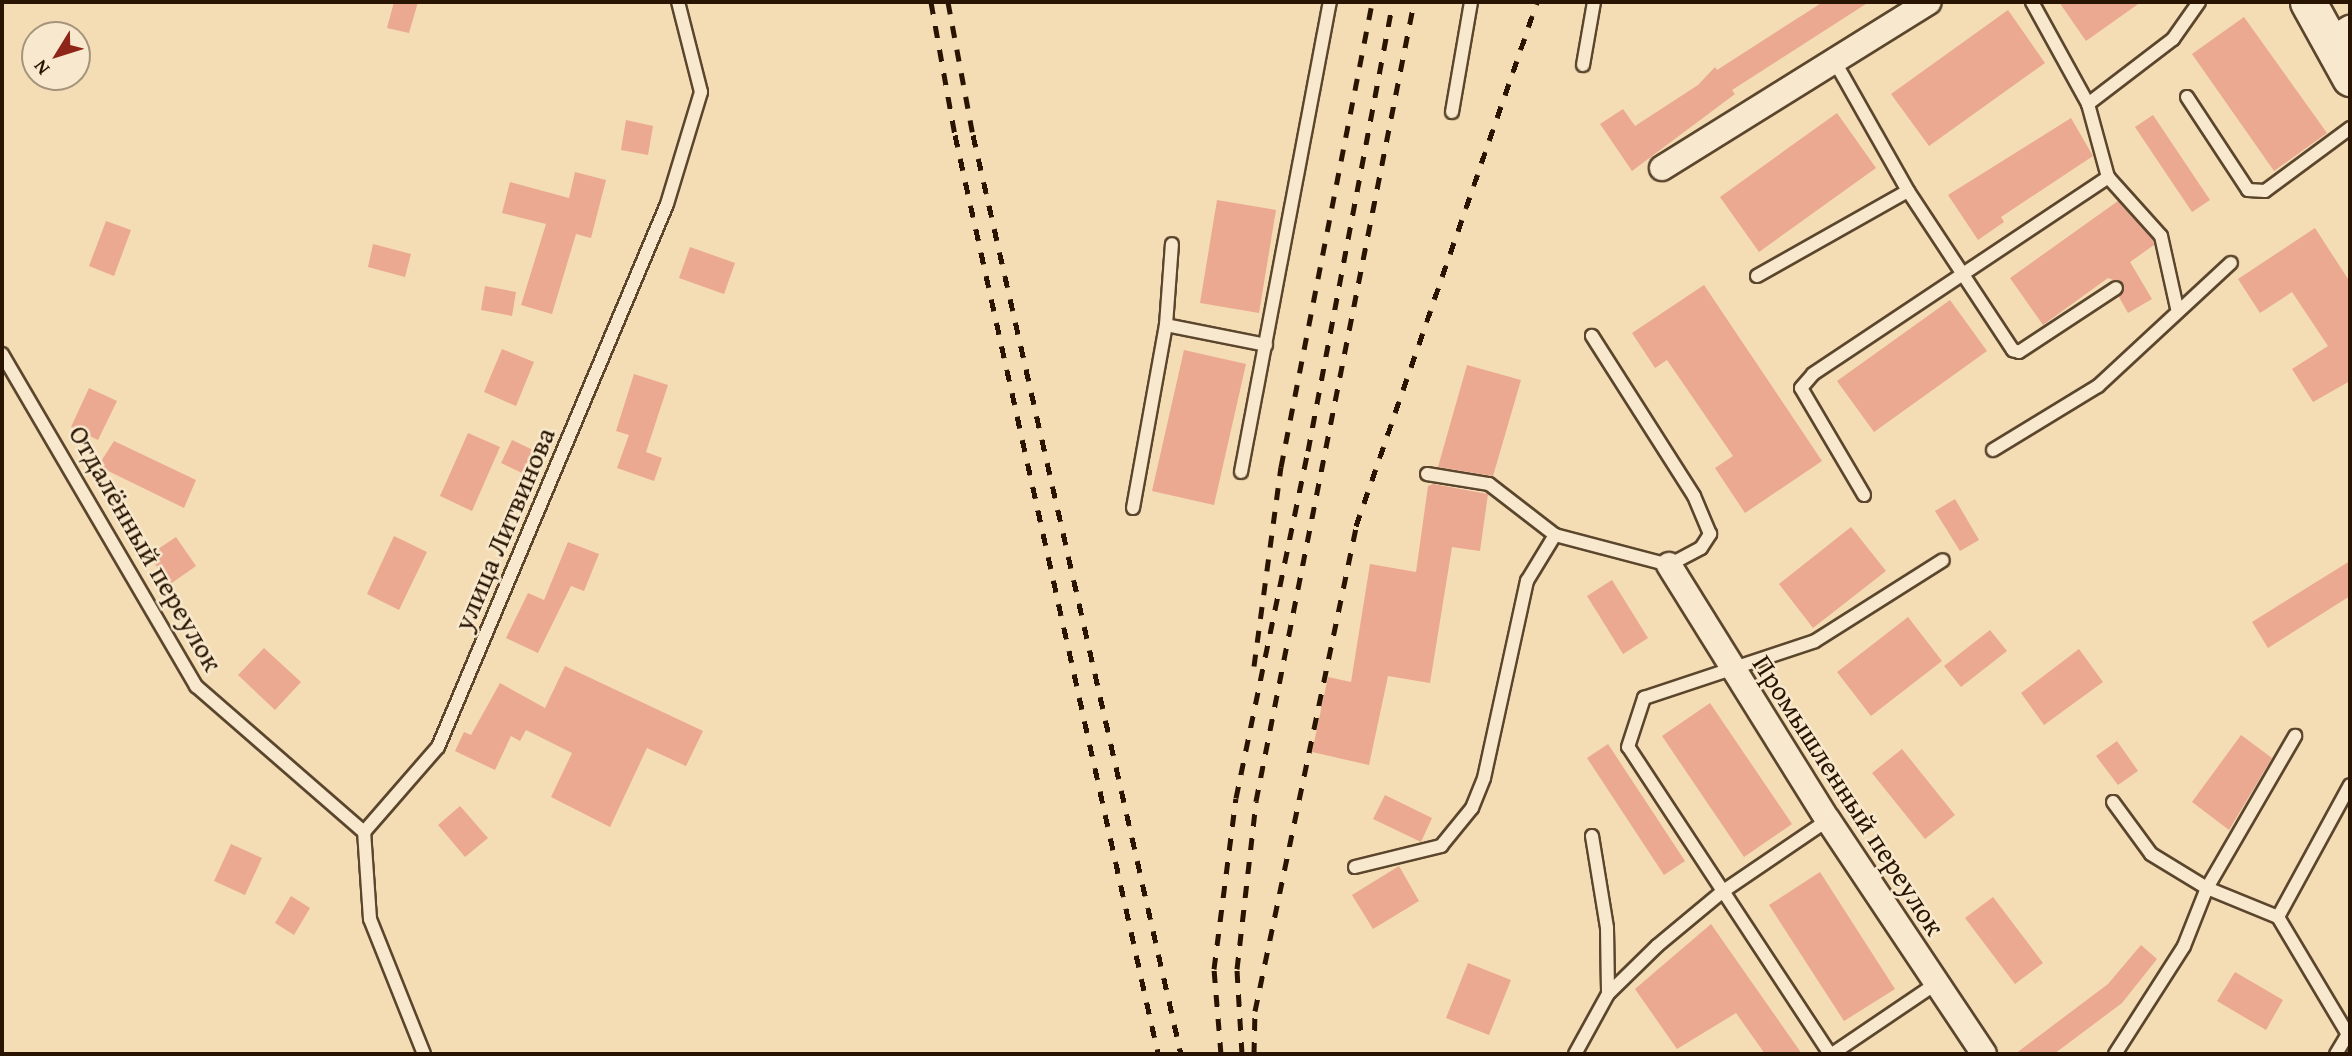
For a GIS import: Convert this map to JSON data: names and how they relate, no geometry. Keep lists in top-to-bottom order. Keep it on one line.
{"streets":{"street":["Промышленный переулок"],"lane":["улица Литвинова","Отдалённый переулок"]},"crossings":[["улица Литвинова","Отдалённый переулок"]],"north":"bottom left"}
